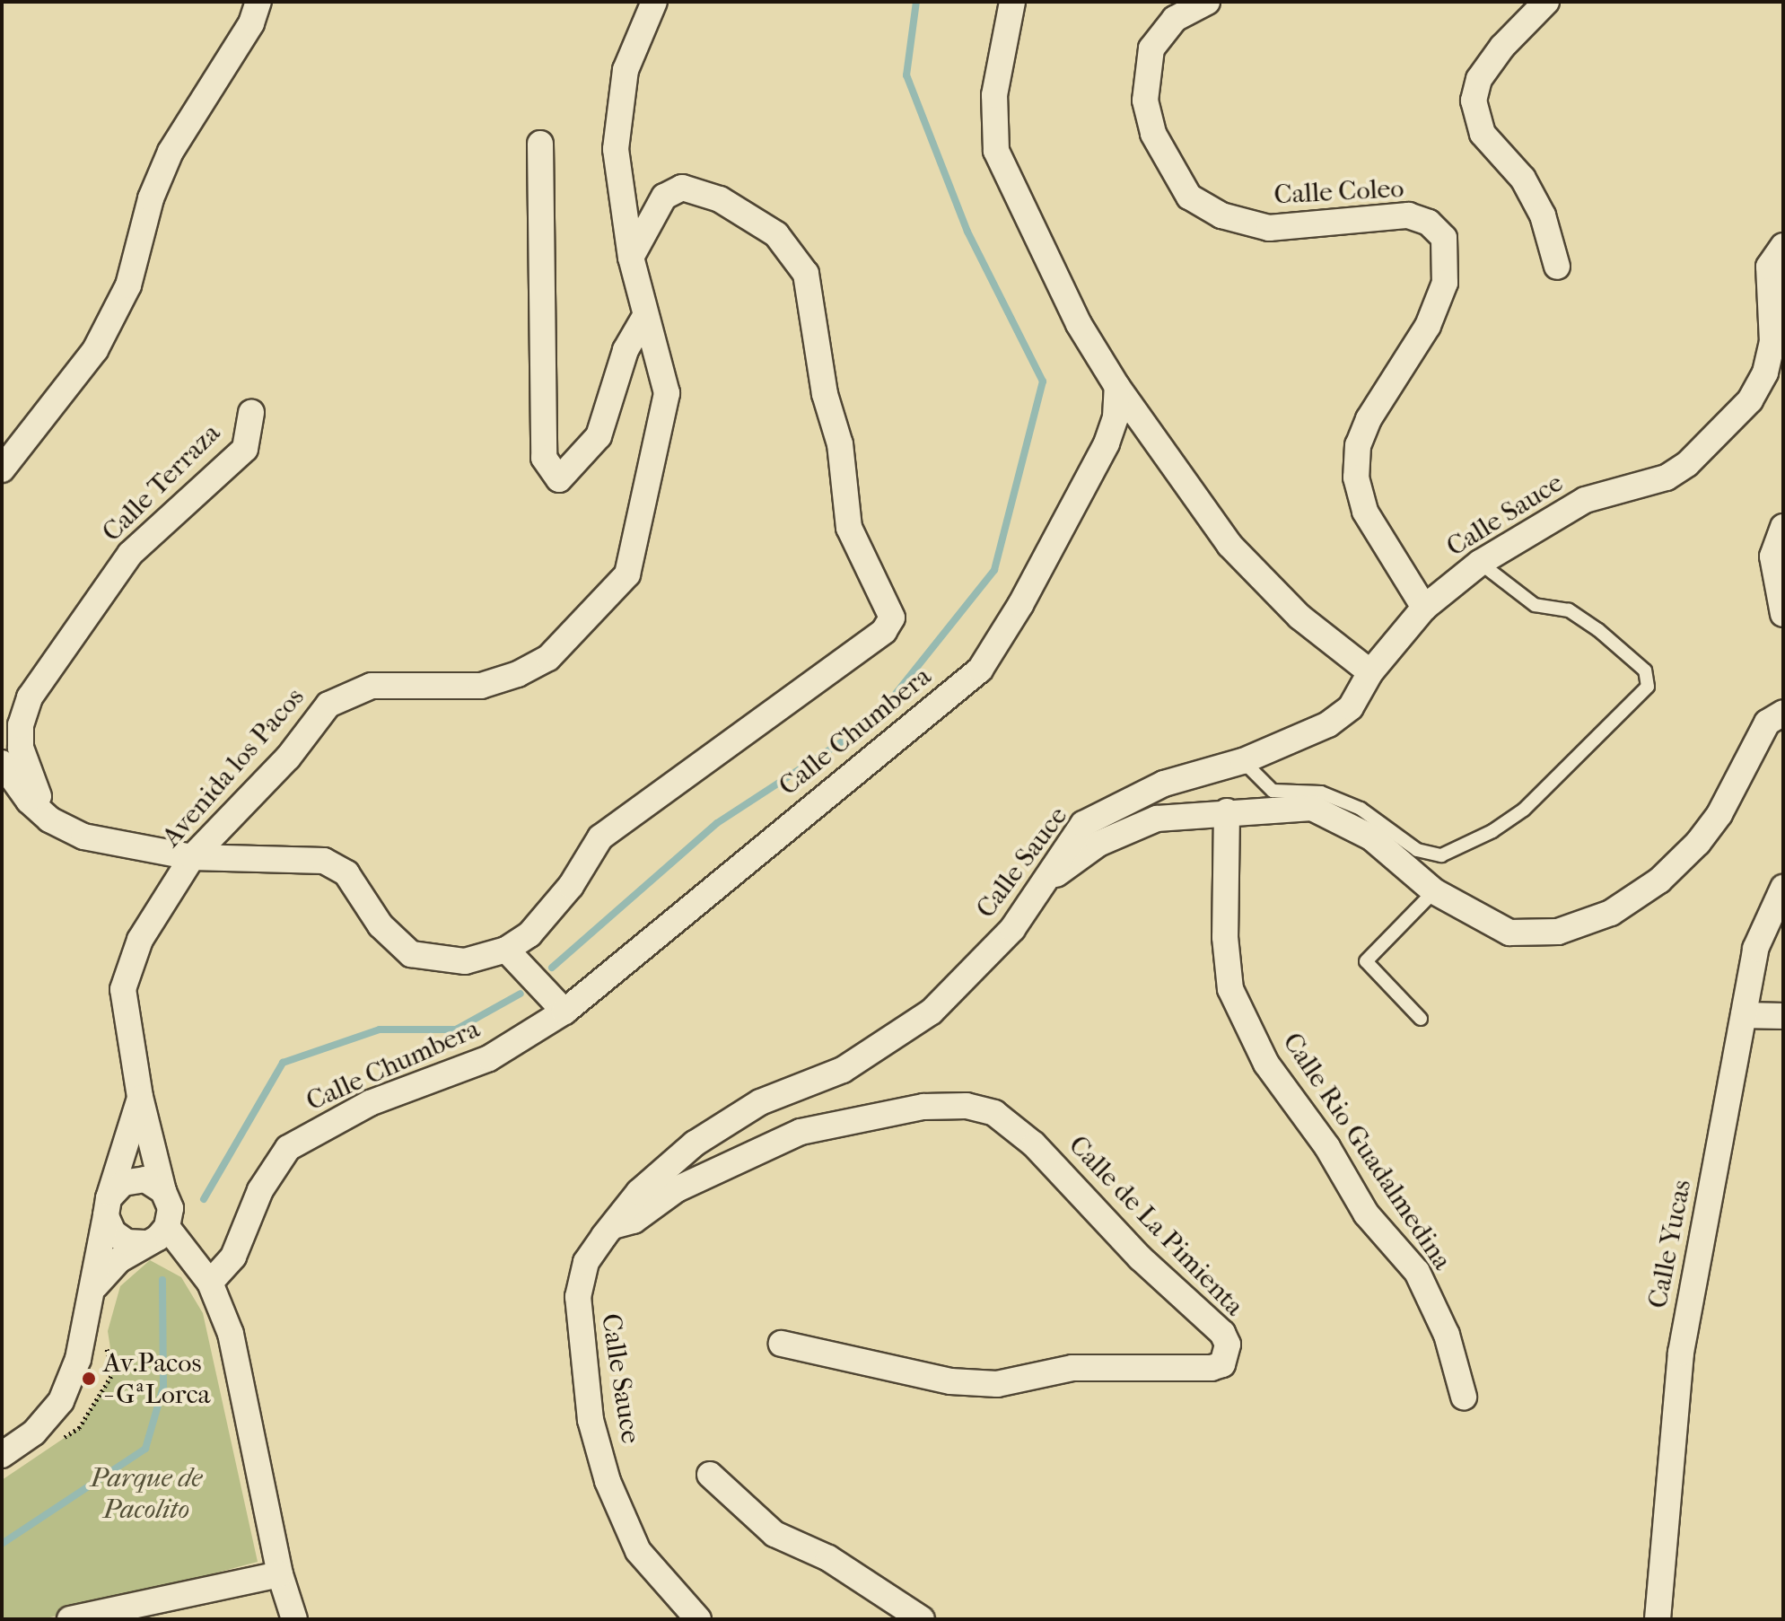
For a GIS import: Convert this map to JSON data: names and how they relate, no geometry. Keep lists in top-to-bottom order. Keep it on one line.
{"streets":{"street":["Calle Coleo","Calle Terraza","Calle Sauce","Calle Chumbera","Avenida los Pacos","Calle Rio Guadalmedina","Calle de La Pimienta","Calle Yucas"]},"crossings":[["Calle Coleo","Calle Sauce"],["Calle Sauce","Calle de La Pimienta"]],"parks":["Parque de Pacolito"],"places":["Av.Pacos - GªLorca"]}
